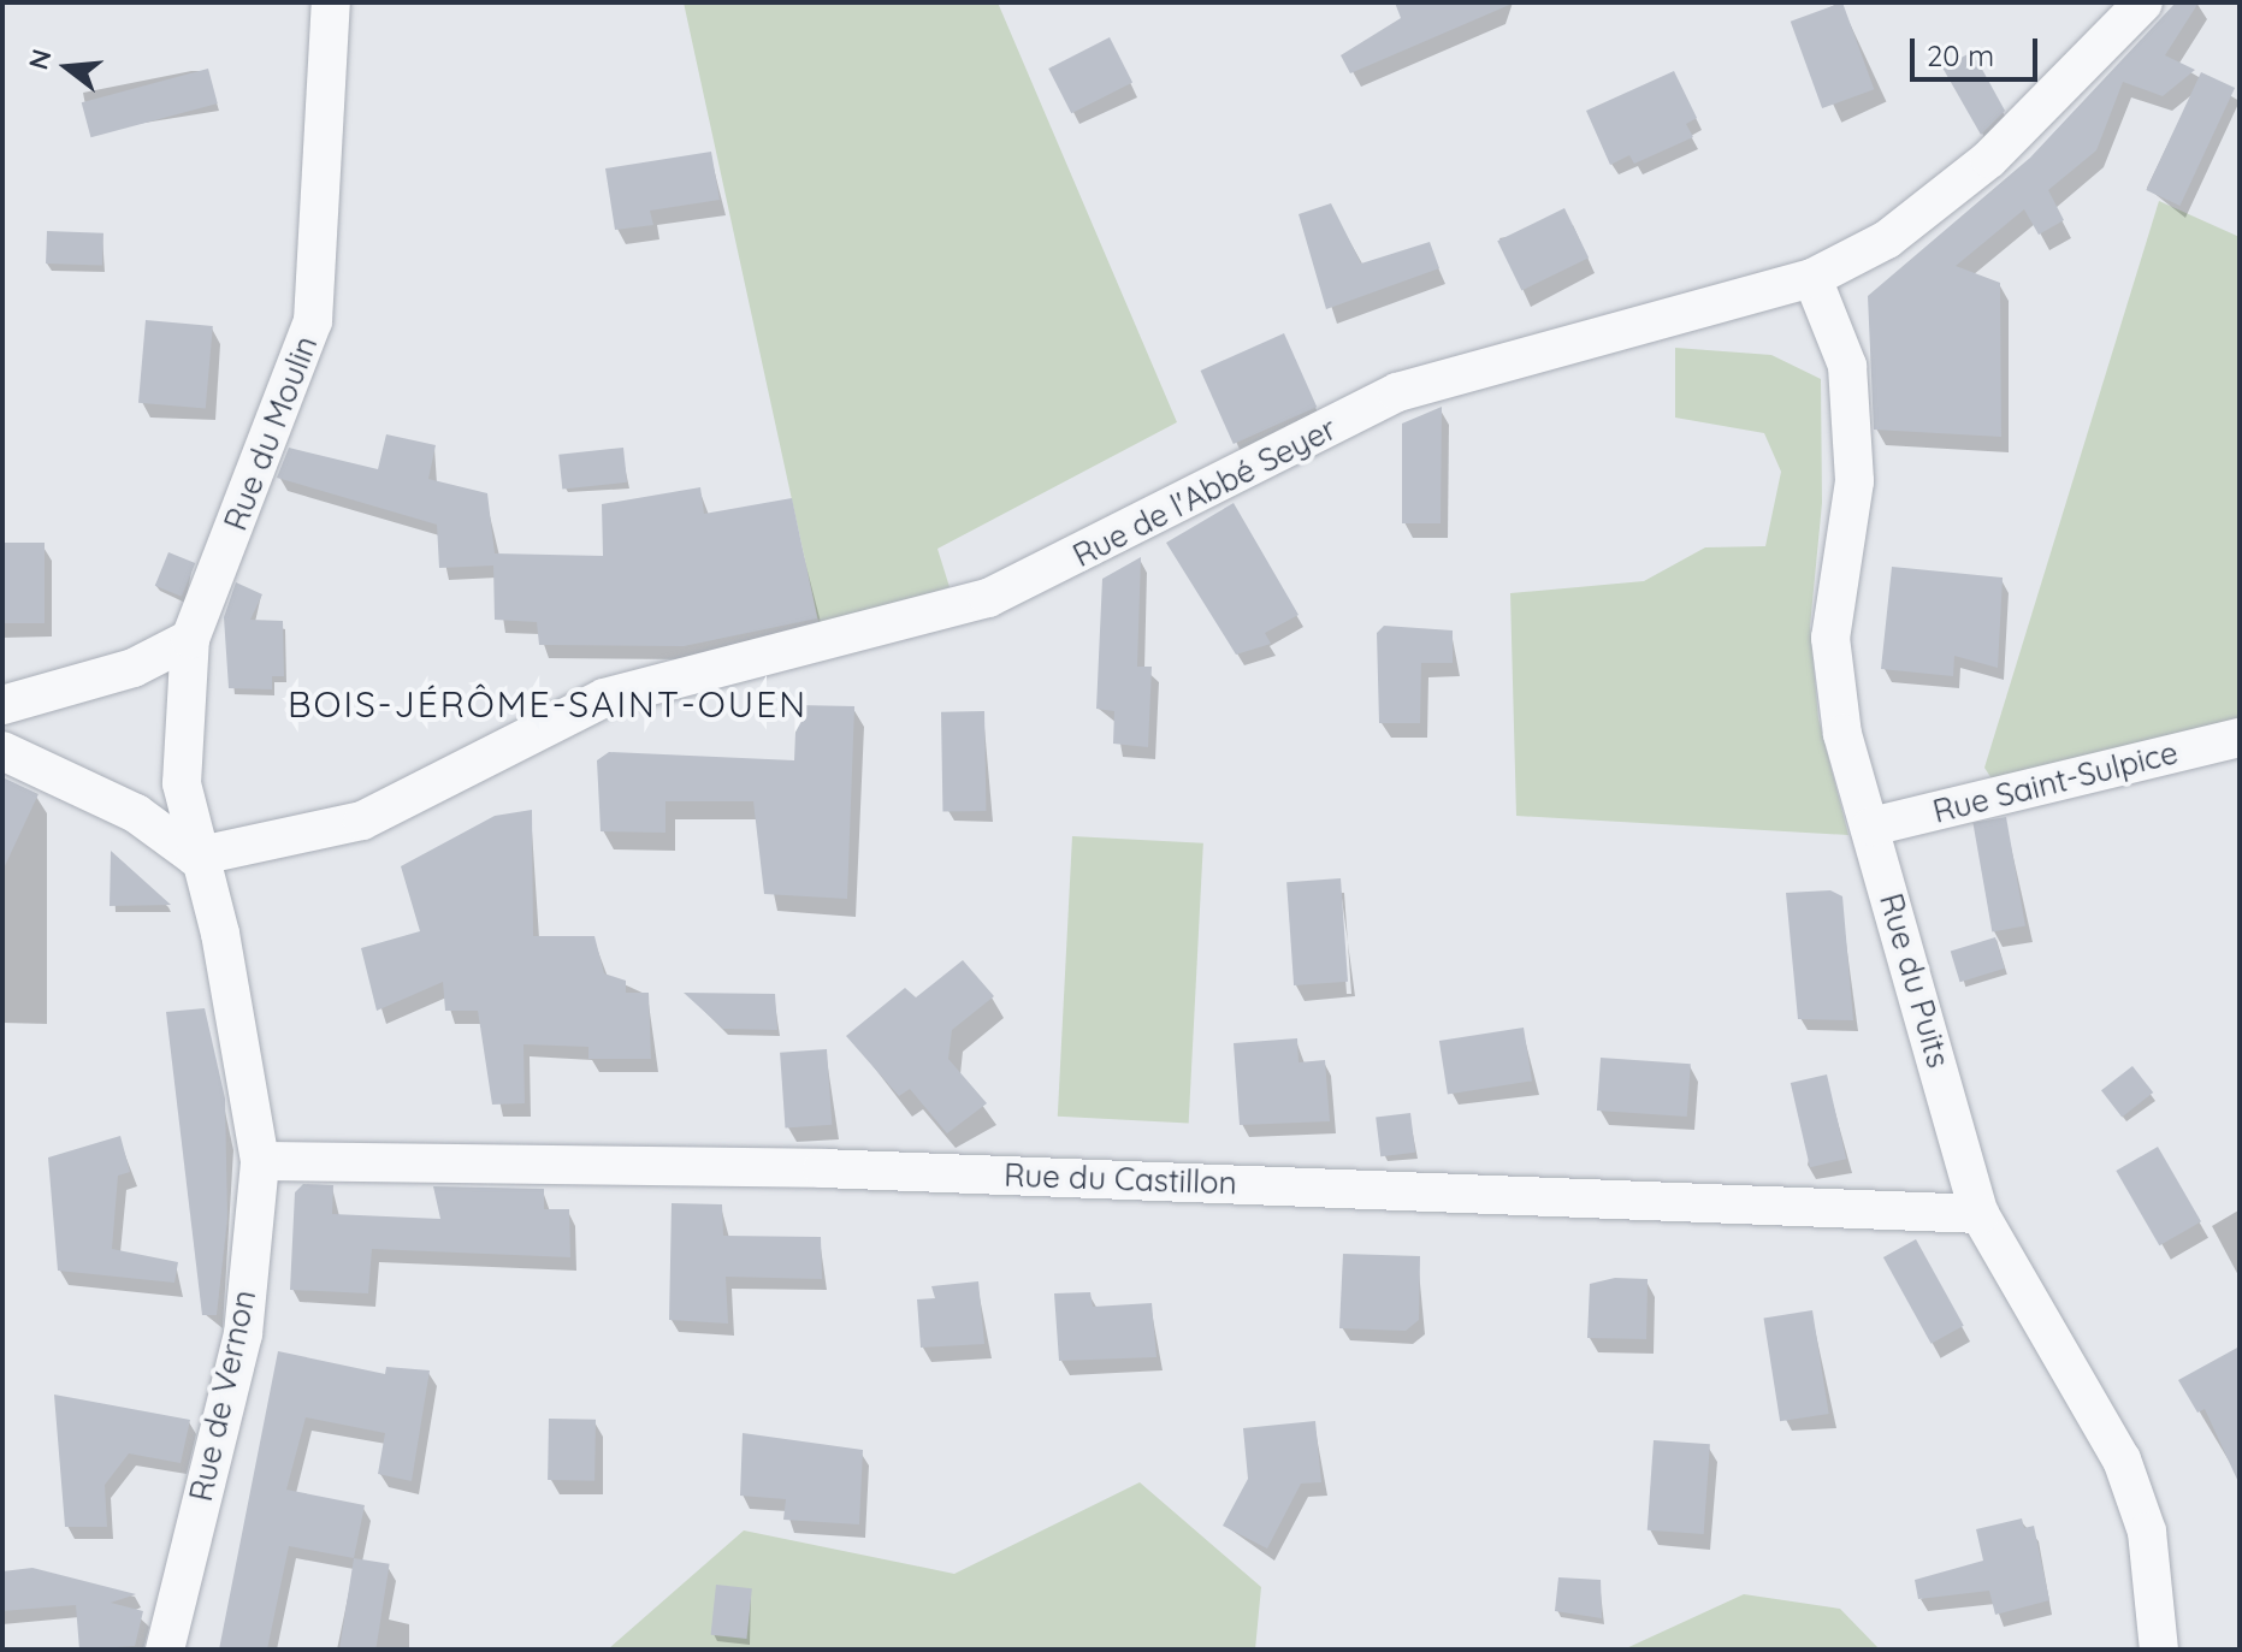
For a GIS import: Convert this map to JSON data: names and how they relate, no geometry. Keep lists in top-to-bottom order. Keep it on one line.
{"streets":{"street":["Rue du Moulin","Rue de l'Abbé Seyer","Rue Saint-Sulpice","Rue du Puits","Rue du Castillon","Rue de Vernon"]},"crossings":[["Rue du Moulin","Rue de l'Abbé Seyer"],["Rue du Moulin","Rue de Vernon"],["Rue de l'Abbé Seyer","Rue du Puits"],["Rue de l'Abbé Seyer","Rue de Vernon"],["Rue Saint-Sulpice","Rue du Puits"],["Rue du Puits","Rue du Castillon"],["Rue du Castillon","Rue de Vernon"]],"districts":["BOIS-JÉRÔME-SAINT-OUEN"],"scale_bar":"20 m","north":"left"}
